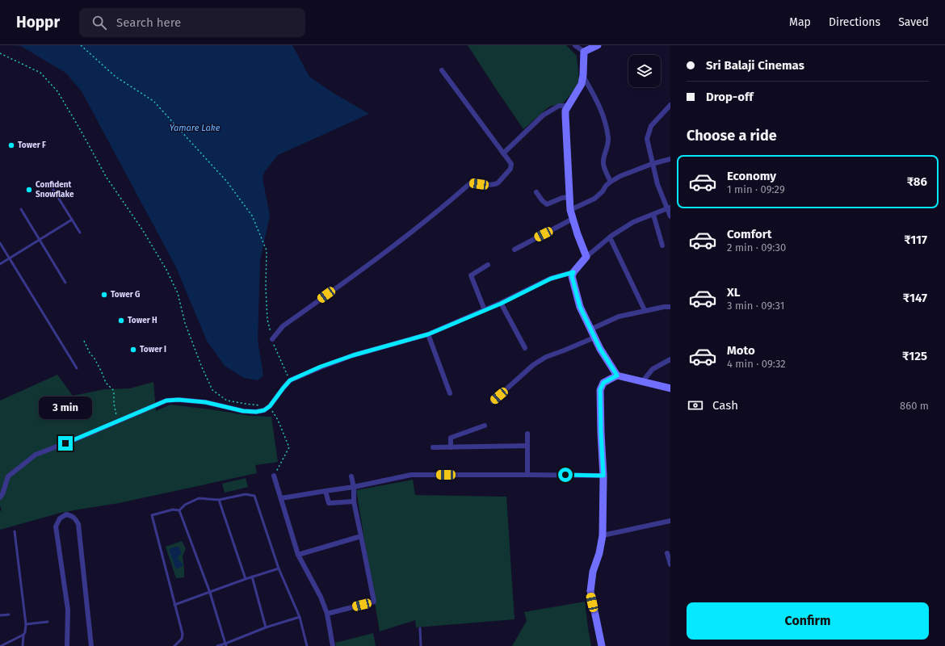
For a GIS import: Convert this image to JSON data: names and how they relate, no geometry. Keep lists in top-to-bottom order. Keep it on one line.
{"water":["Yamare Lake"],"places":["Tower F","Confident Snowflake","Tower G","Tower H","Tower I"],"page":{"header":"Hoppr","search":"Search here","nav":["Map","Directions","Saved"],"banner":["Sri Balaji Cinemas","Drop-off"],"heading":"Choose a ride","list":[{"name":"Economy","note":"1 min · 09:29","value":"₹86"},{"name":"Comfort","note":"2 min · 09:30","value":"₹117"},{"name":"XL","note":"3 min · 09:31","value":"₹147"},{"name":"Moto","note":"4 min · 09:32","value":"₹125"}],"pay":["Cash","860 m"],"bubble":"3 min","buttons":"Confirm"}}
